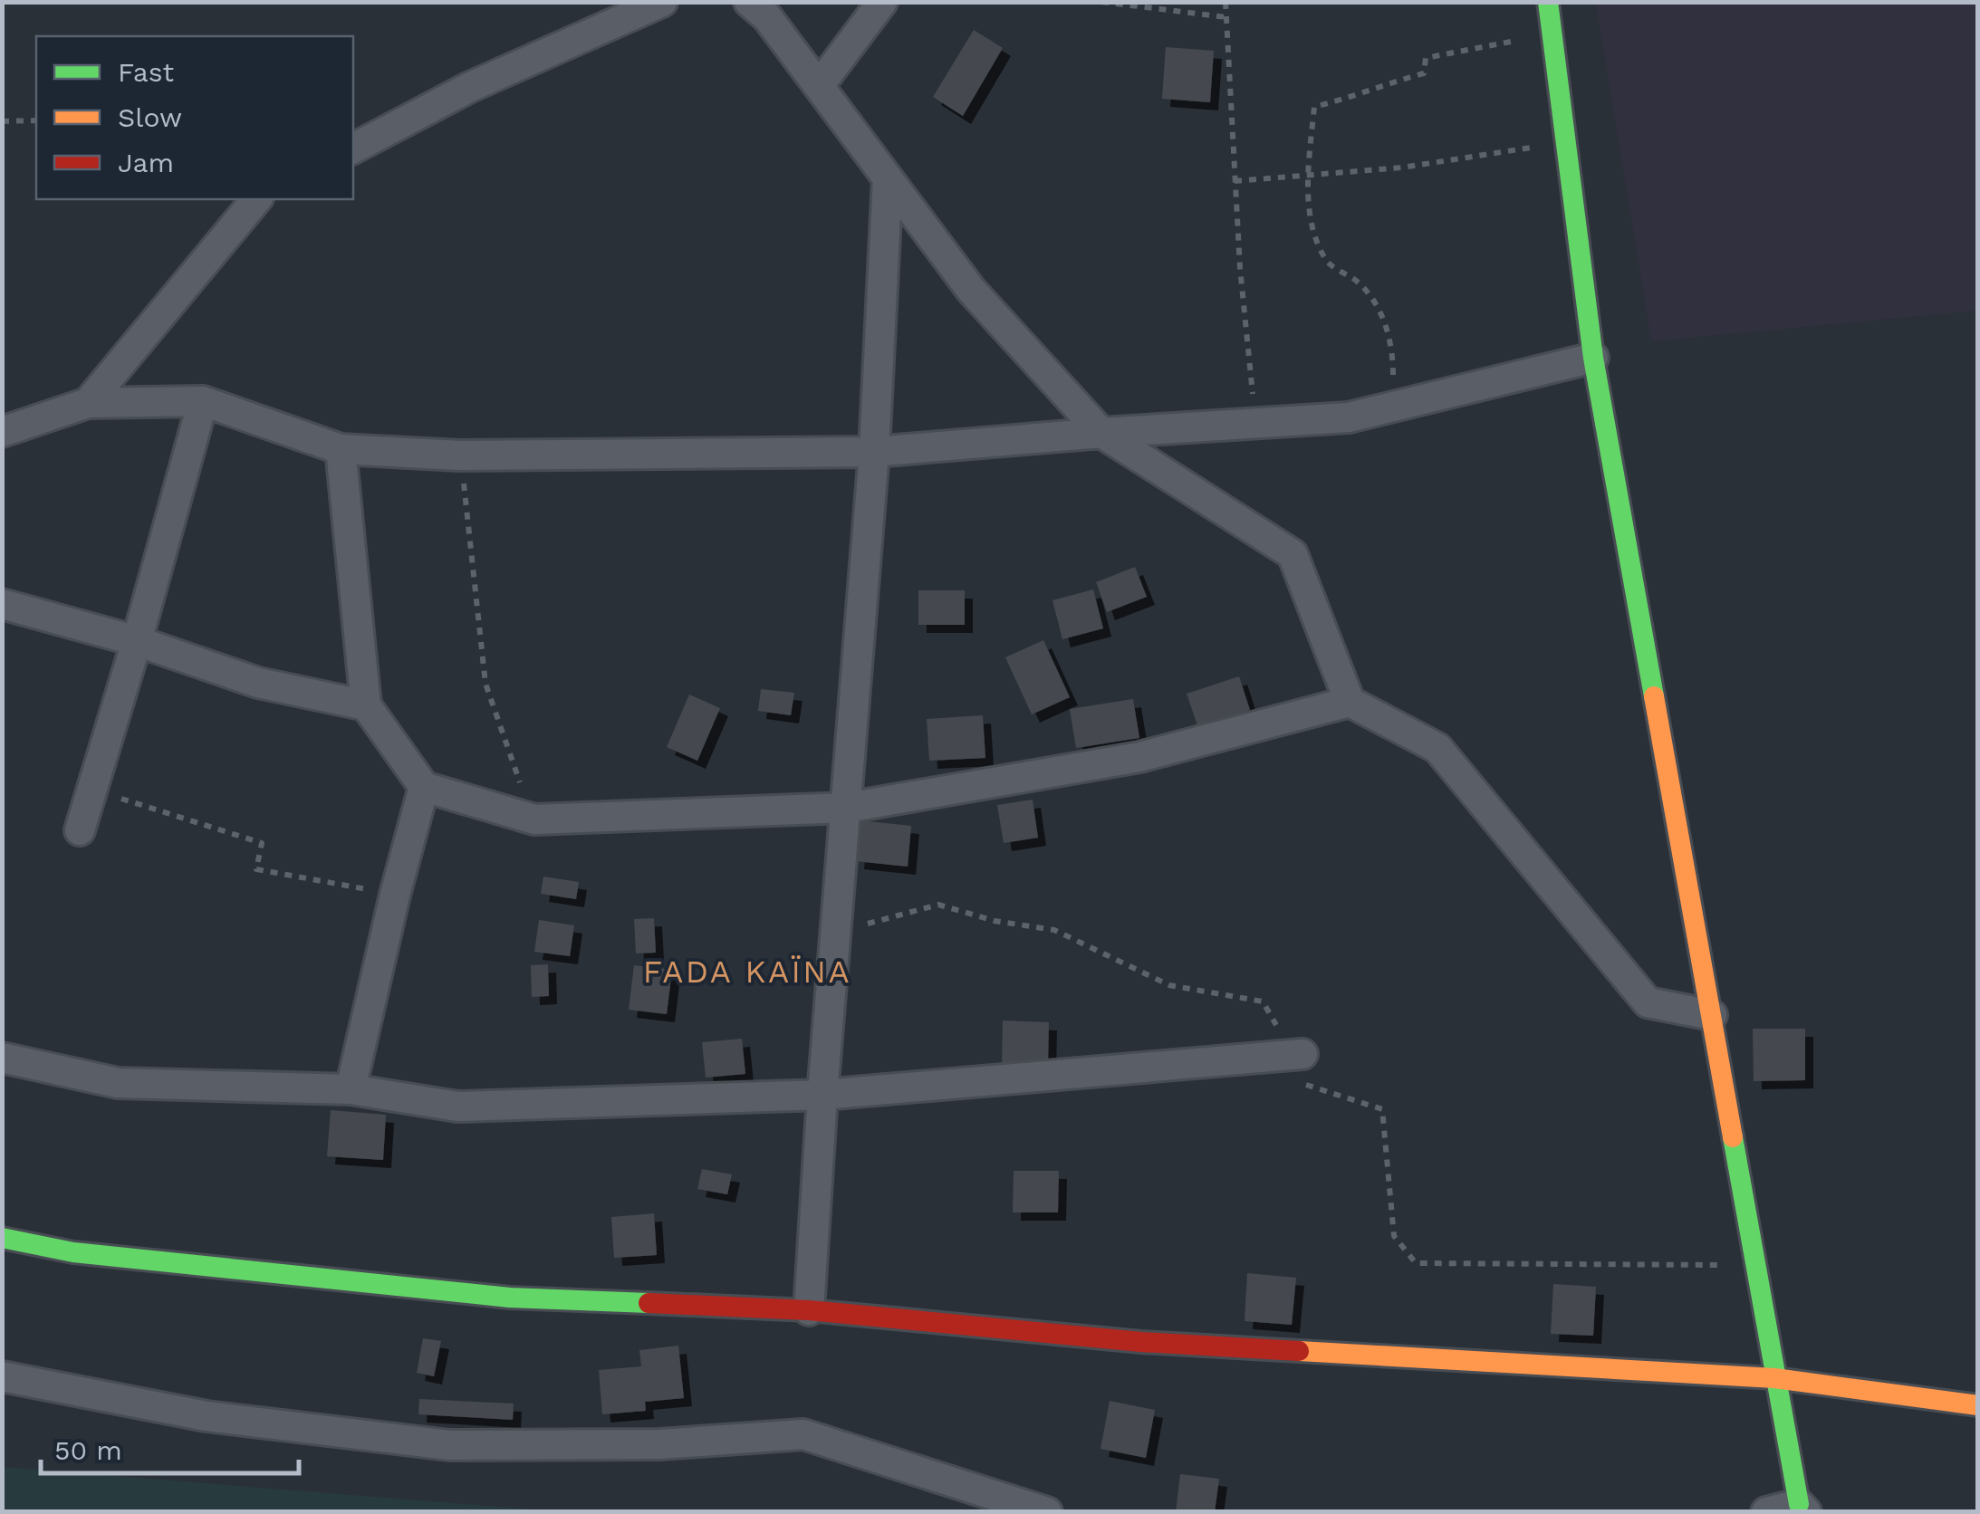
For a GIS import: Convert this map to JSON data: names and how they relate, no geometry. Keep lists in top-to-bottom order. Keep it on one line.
{"districts":["FADA KAÏNA"],"legend":["Fast","Slow","Jam"],"scale_bar":"50 m"}
